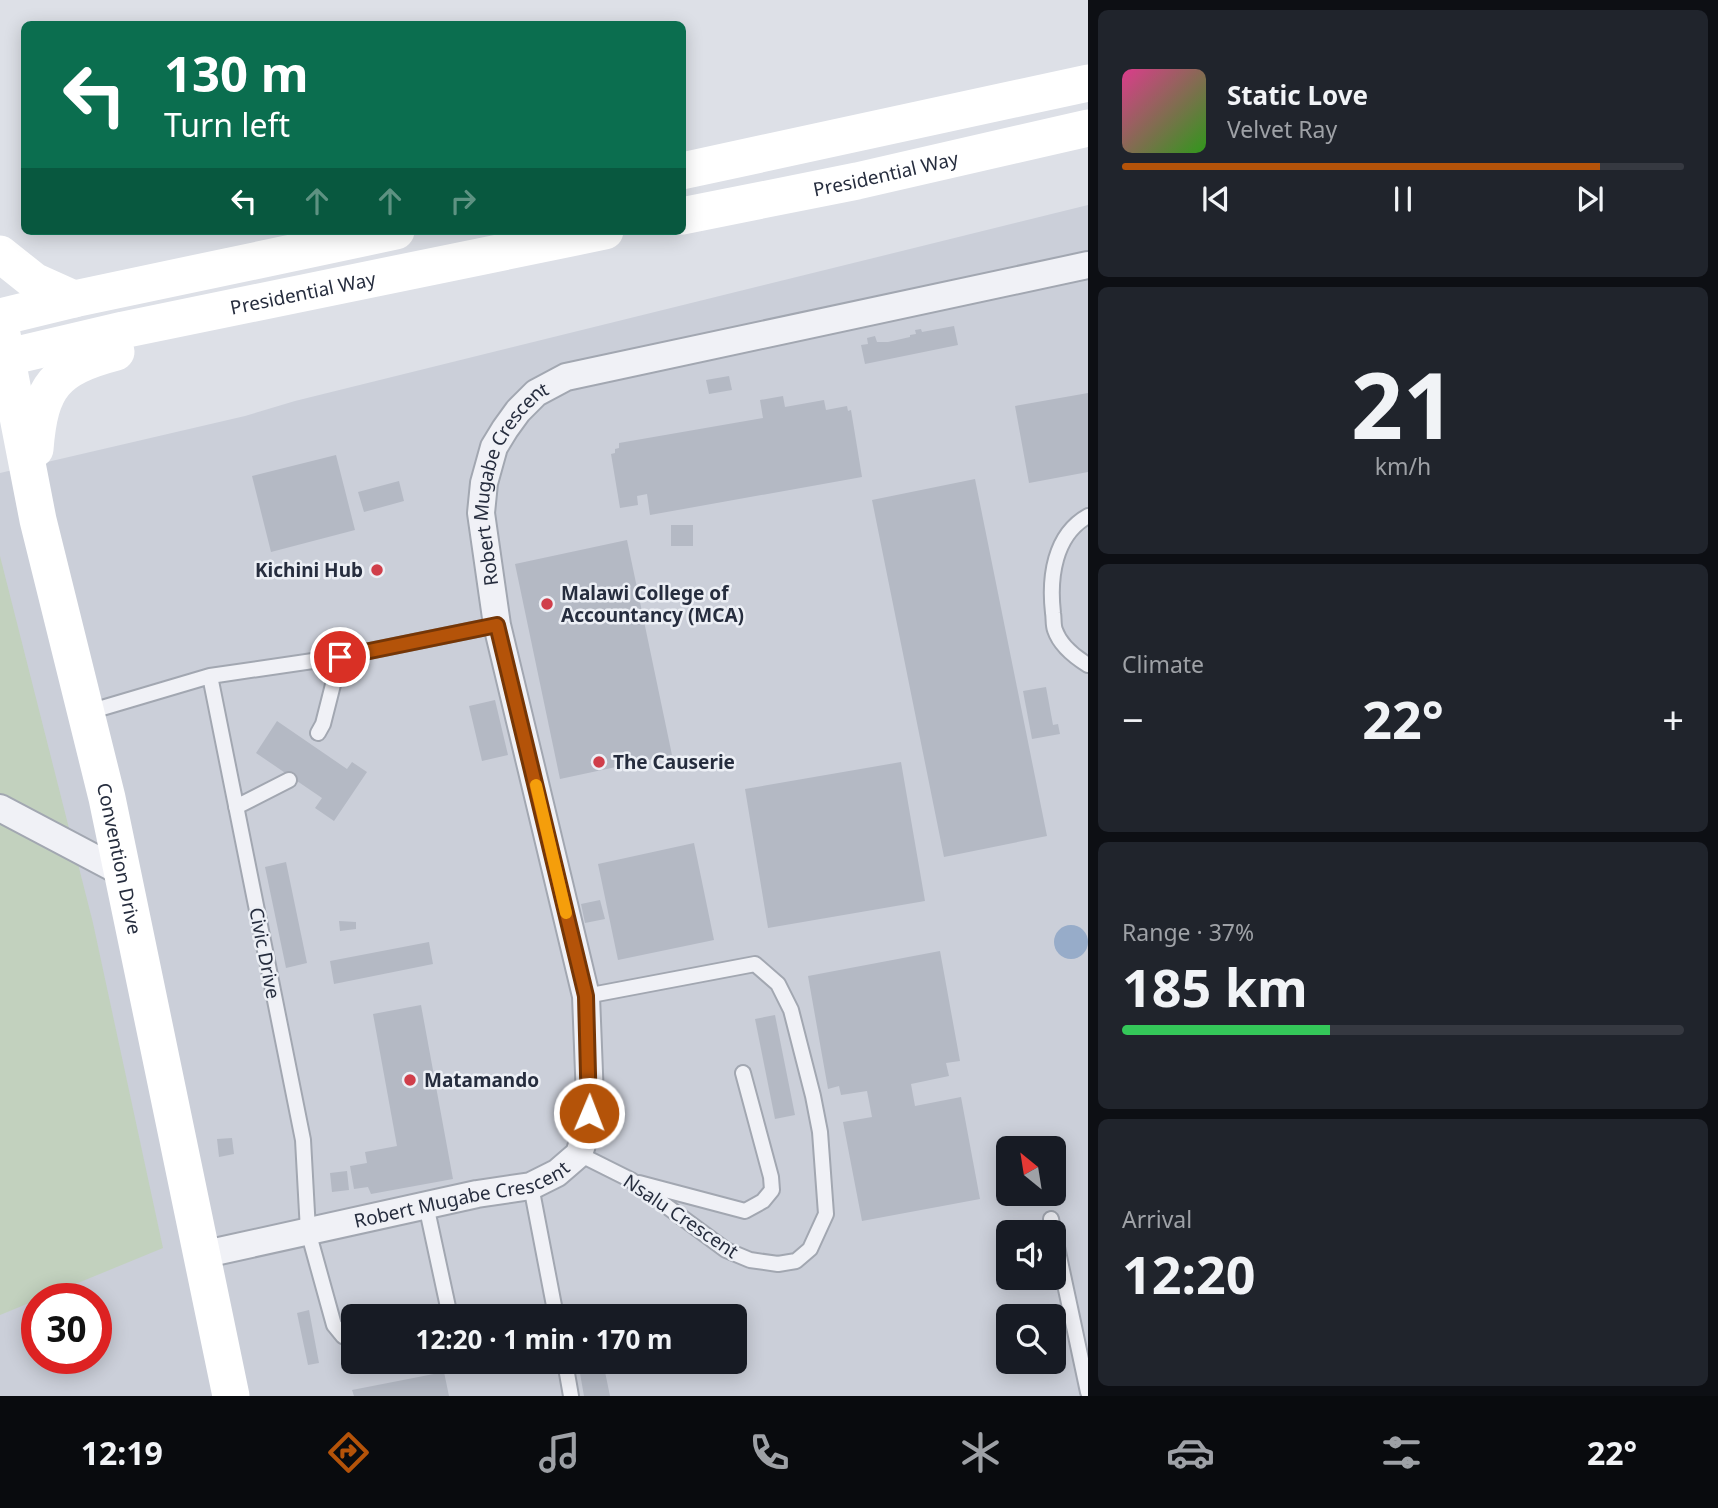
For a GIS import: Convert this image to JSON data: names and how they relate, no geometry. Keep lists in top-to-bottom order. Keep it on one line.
{"streets":{"main road":["Presidential Way","Convention Drive"],"street":["Robert Mugabe Crescent"],"lane":["Civic Drive","Nsalu Crescent"]},"crossings":[["Presidential Way","Convention Drive"],["Robert Mugabe Crescent","Convention Drive"],["Robert Mugabe Crescent","Civic Drive"],["Robert Mugabe Crescent","Nsalu Crescent"]],"places":["Kichini Hub","Malawi College of Accountancy (MCA)","The Causerie","Matamando"],"north":"top left","page":{"turn":["130 m","Turn left"],"song":["Static Love","Velvet Ray"],"tile":[["21","km/h"],"Climate",["Range · 37%","185 km"],["Arrival","12:20"]],"heat":["−","22°","+"],"limit":"30","trip":"12:20 · 1 min · 170 m","tabs":["12:19","22°"]}}
